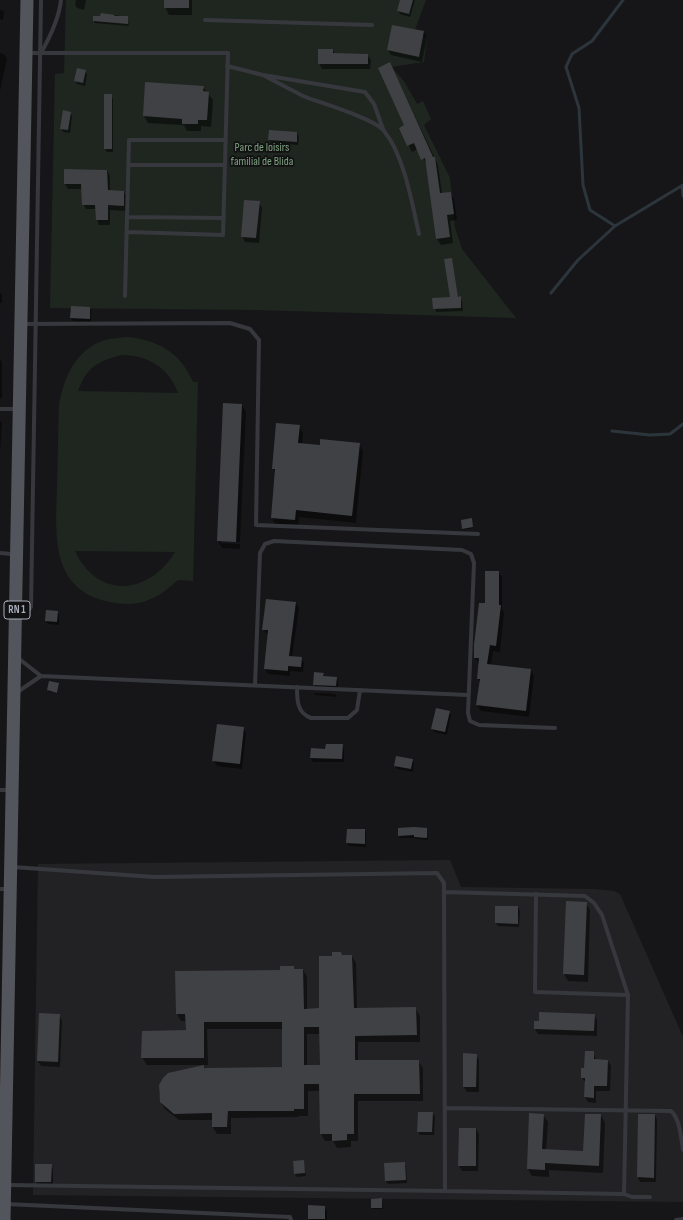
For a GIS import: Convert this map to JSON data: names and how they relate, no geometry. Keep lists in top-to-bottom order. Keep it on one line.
{"streets":{"main road":["RN 1"]},"parks":["Parc de loisirs familial de Blida"]}
